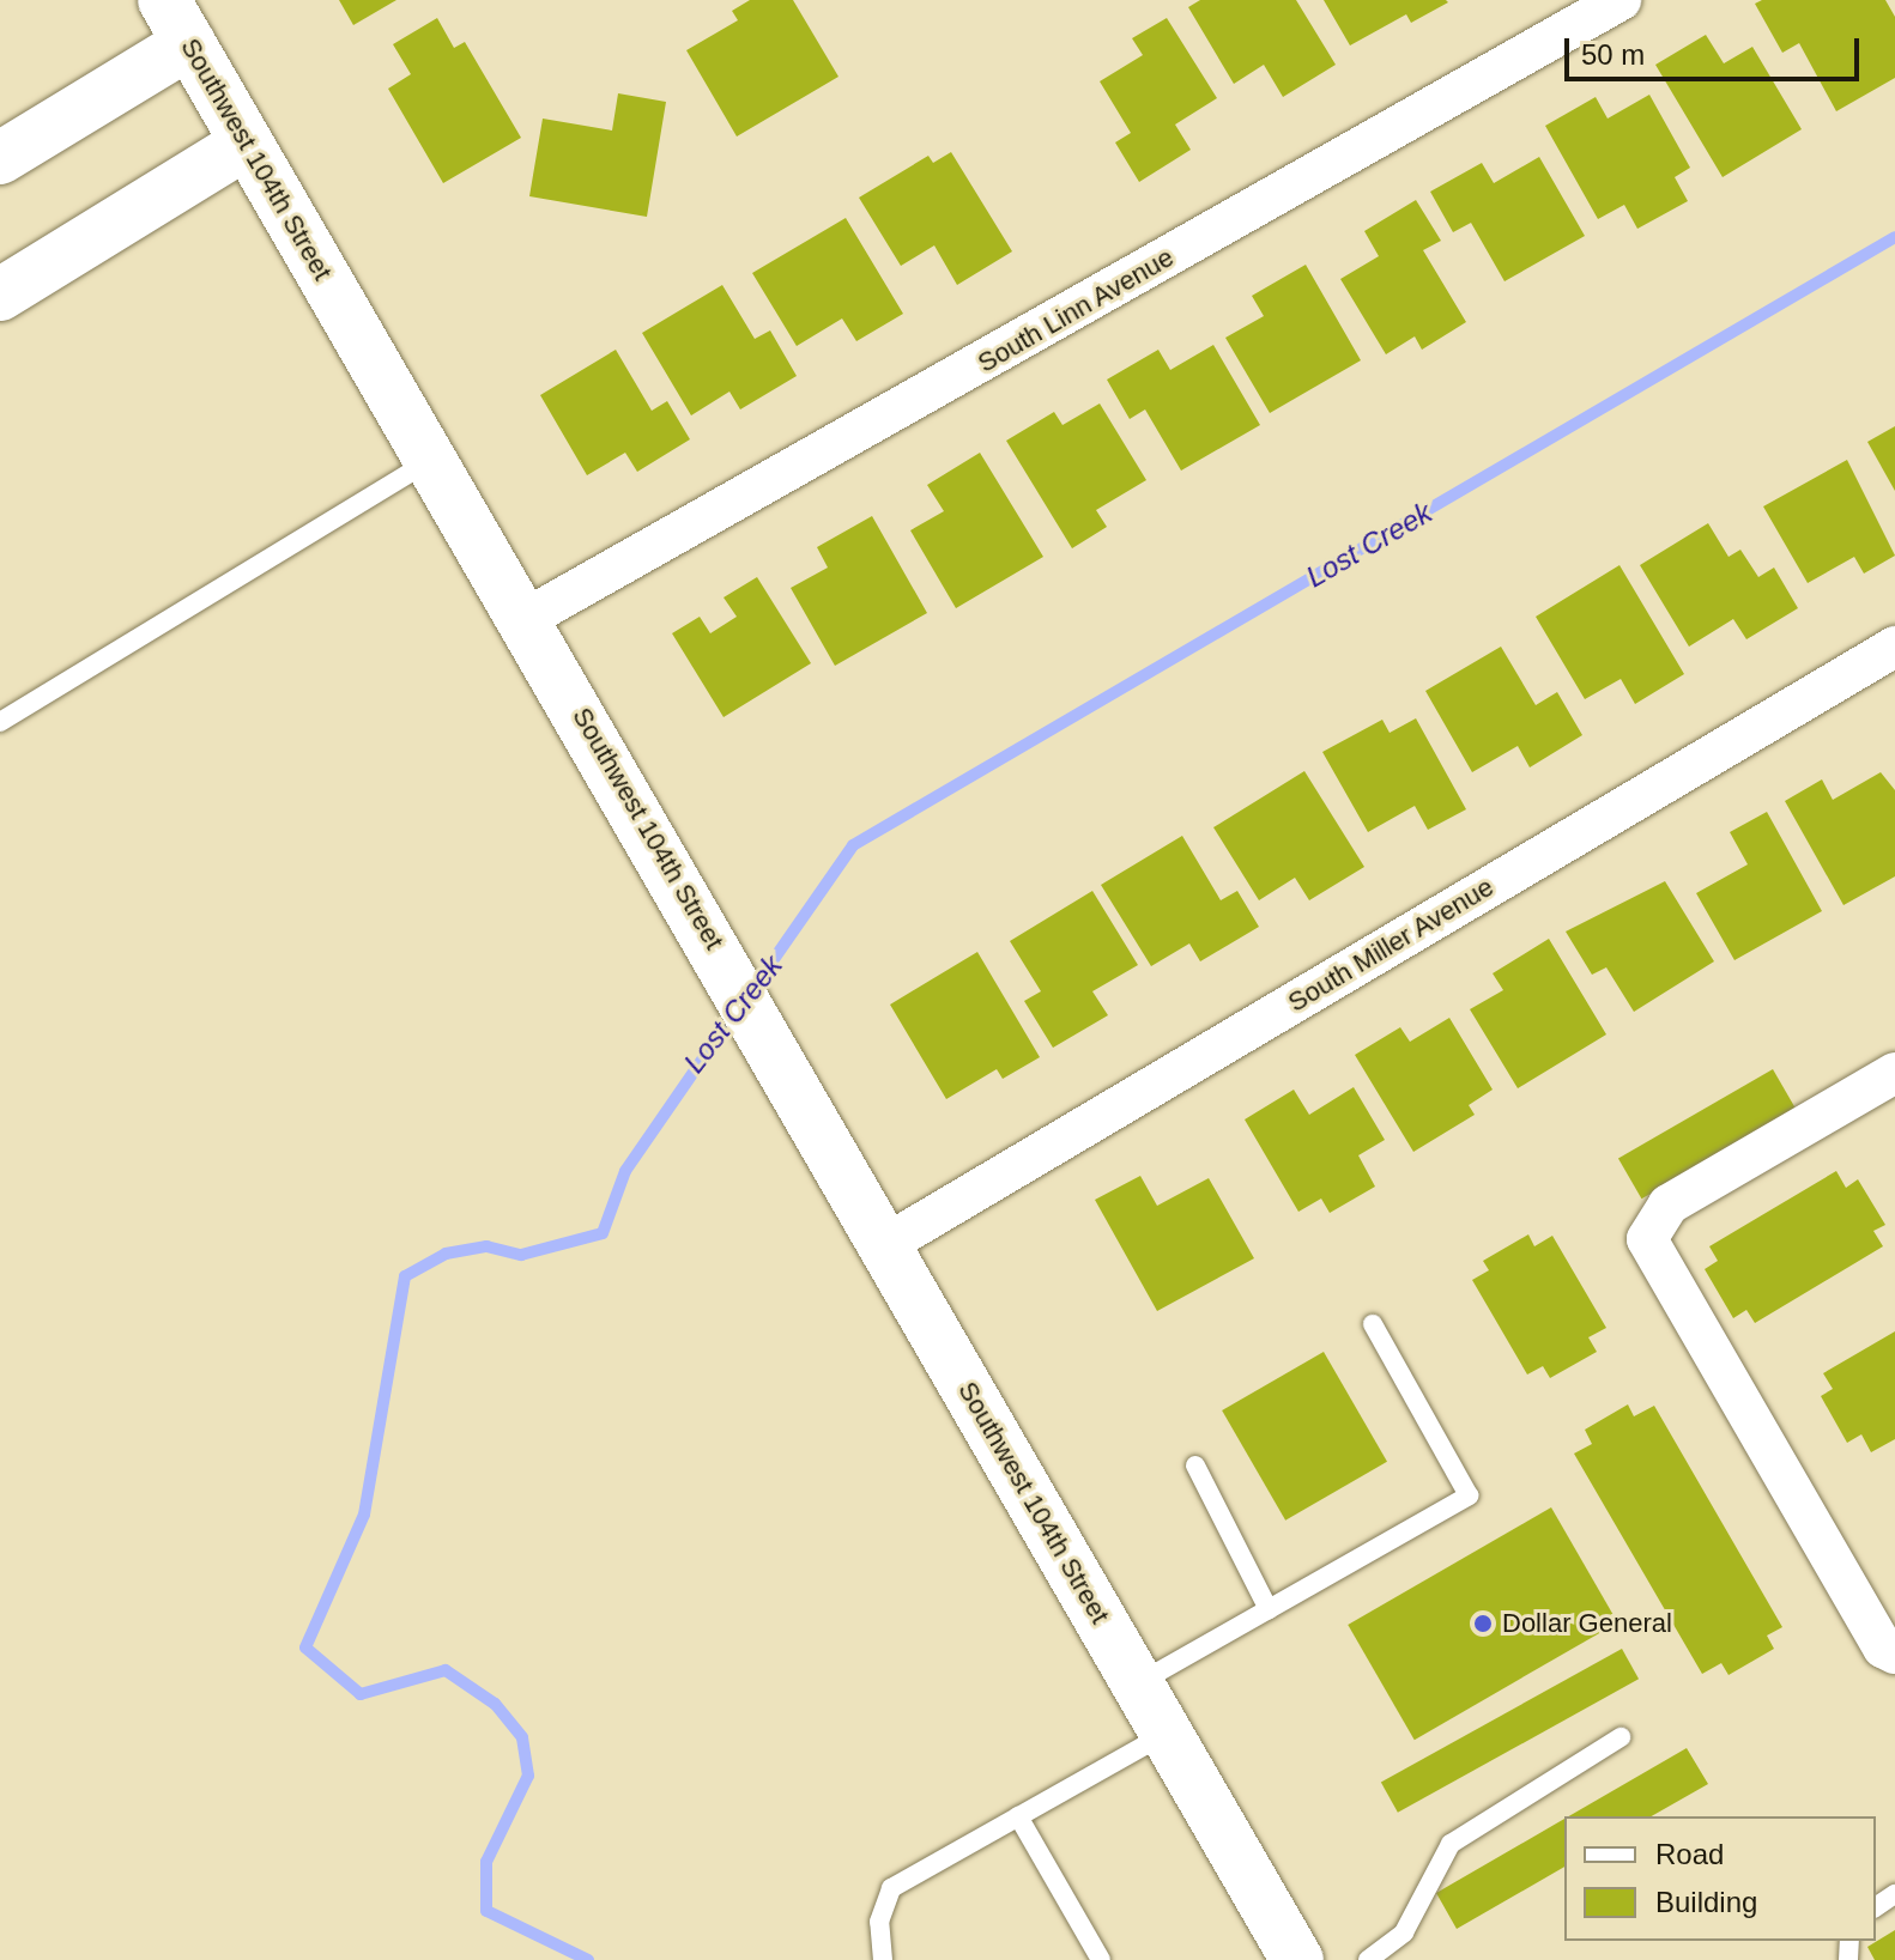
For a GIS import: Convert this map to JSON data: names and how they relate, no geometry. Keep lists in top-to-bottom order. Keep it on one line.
{"streets":{"main road":["Southwest 104th Street"],"street":["South Linn Avenue","South Miller Avenue"]},"crossings":[["Southwest 104th Street","South Linn Avenue"],["Southwest 104th Street","South Miller Avenue"]],"water":["Lost Creek"],"places":["Dollar General"],"legend":["Road","Building"],"scale_bar":"50 m"}
